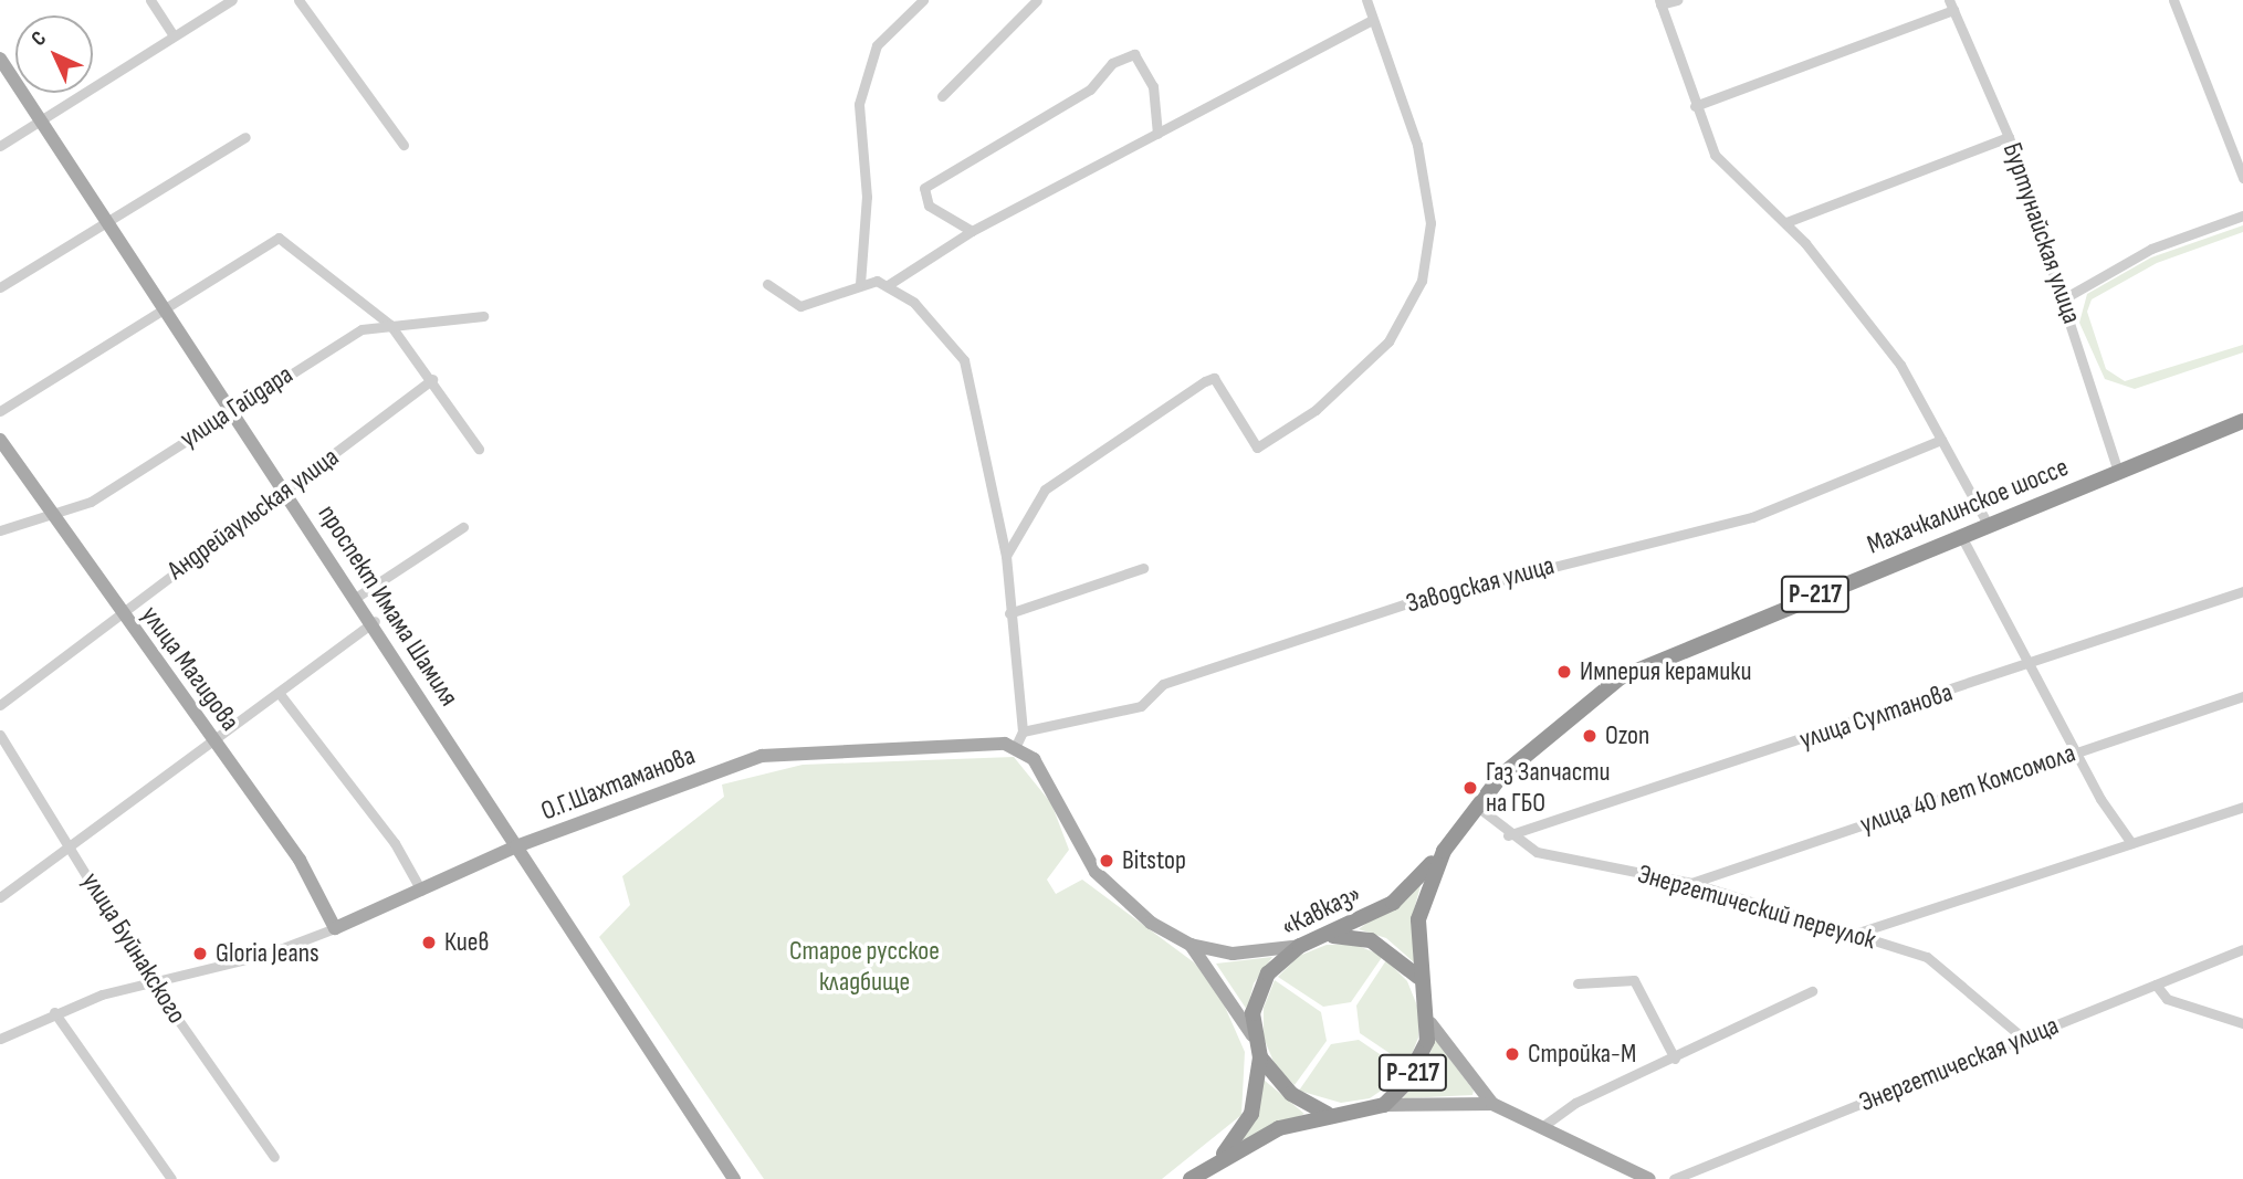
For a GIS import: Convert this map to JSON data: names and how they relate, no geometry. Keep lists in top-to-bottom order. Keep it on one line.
{"streets":{"highway":["Махачкалинское шоссе","Р-217","«Кавказ»"],"main road":["проспект Имама Шамиля","улица Магидова","О.Г.Шахтаманова"],"street":["Буртунайская улица","улица Гайдара","Андрейаульская улица","Заводская улица","улица Султанова","улица 40 лет Комсомола","Энергетический переулок","улица Буйнакского","Энергетическая улица"]},"crossings":[["Буртунайская улица","Махачкалинское шоссе"],["улица Гайдара","проспект Имама Шамиля"],["улица Гайдара","улица Магидова"],["Махачкалинское шоссе","Р-217"],["Махачкалинское шоссе","Энергетический переулок"],["Махачкалинское шоссе","«Кавказ»"],["Андрейаульская улица","проспект Имама Шамиля"],["Андрейаульская улица","улица Магидова"],["Р-217","«Кавказ»"],["проспект Имама Шамиля","О.Г.Шахтаманова"],["улица Магидова","О.Г.Шахтаманова"],["улица Султанова","Энергетический переулок"],["О.Г.Шахтаманова","улица Буйнакского"],["улица 40 лет Комсомола","Энергетический переулок"],["Энергетический переулок","Энергетическая улица"]],"parks":["Старое русское кладбище"],"places":["Империя керамики","Ozon","Газ Запчасти на ГБО","Bitstop","Киев","Gloria Jeans","Стройка-М"],"north":"top left"}
